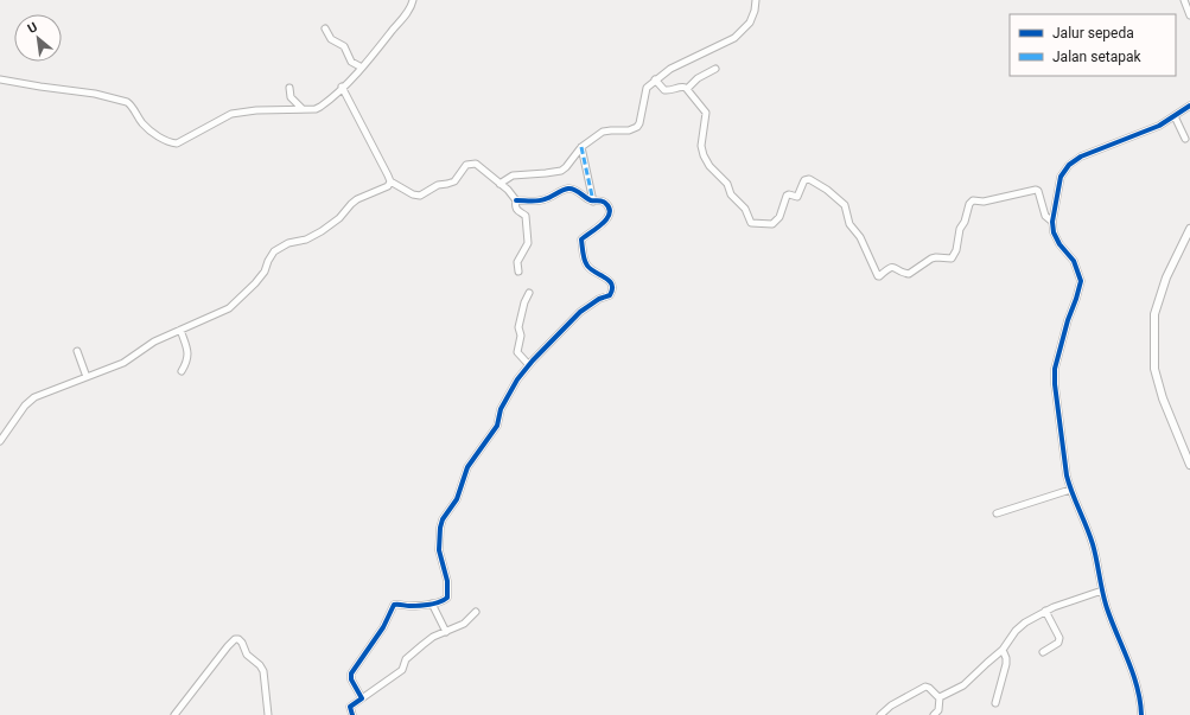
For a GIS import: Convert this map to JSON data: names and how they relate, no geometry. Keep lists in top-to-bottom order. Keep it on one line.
{"legend":["Jalur sepeda","Jalan setapak"],"north":"top left"}
